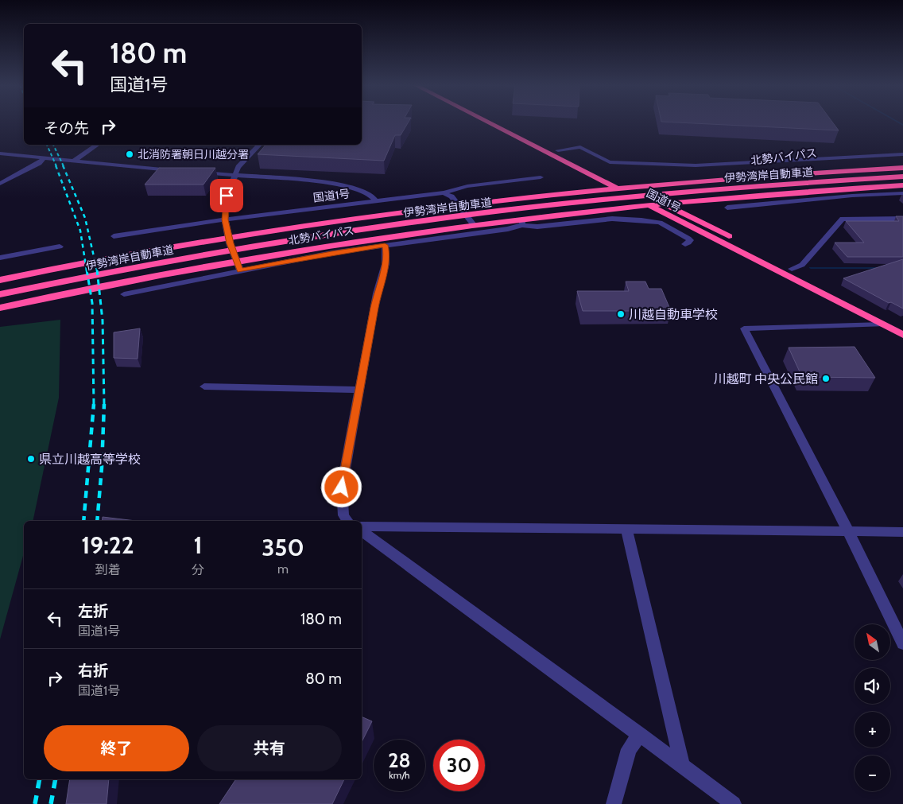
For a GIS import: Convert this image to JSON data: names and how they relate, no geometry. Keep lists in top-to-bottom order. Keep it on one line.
{"streets":{"highway":["北勢バイパス","伊勢湾岸自動車道","国道1号"]},"crossings":[["北勢バイパス","国道1号"]],"places":["北消防署朝日川越分署","川越自動車学校","川越町 中央公民館","県立川越高等学校"],"north":"top left","page":{"turn":["180 m","国道1号"],"then":"その先","eta":["19:22","到着","1","分","350","m"],"list":[{"name":"左折","note":"国道1号","value":"180 m"},{"name":"右折","note":"国道1号","value":"80 m"}],"map_buttons":["+","−"],"buttons":["終了","共有"],"speed":"28 km/h","limit":"30"}}
